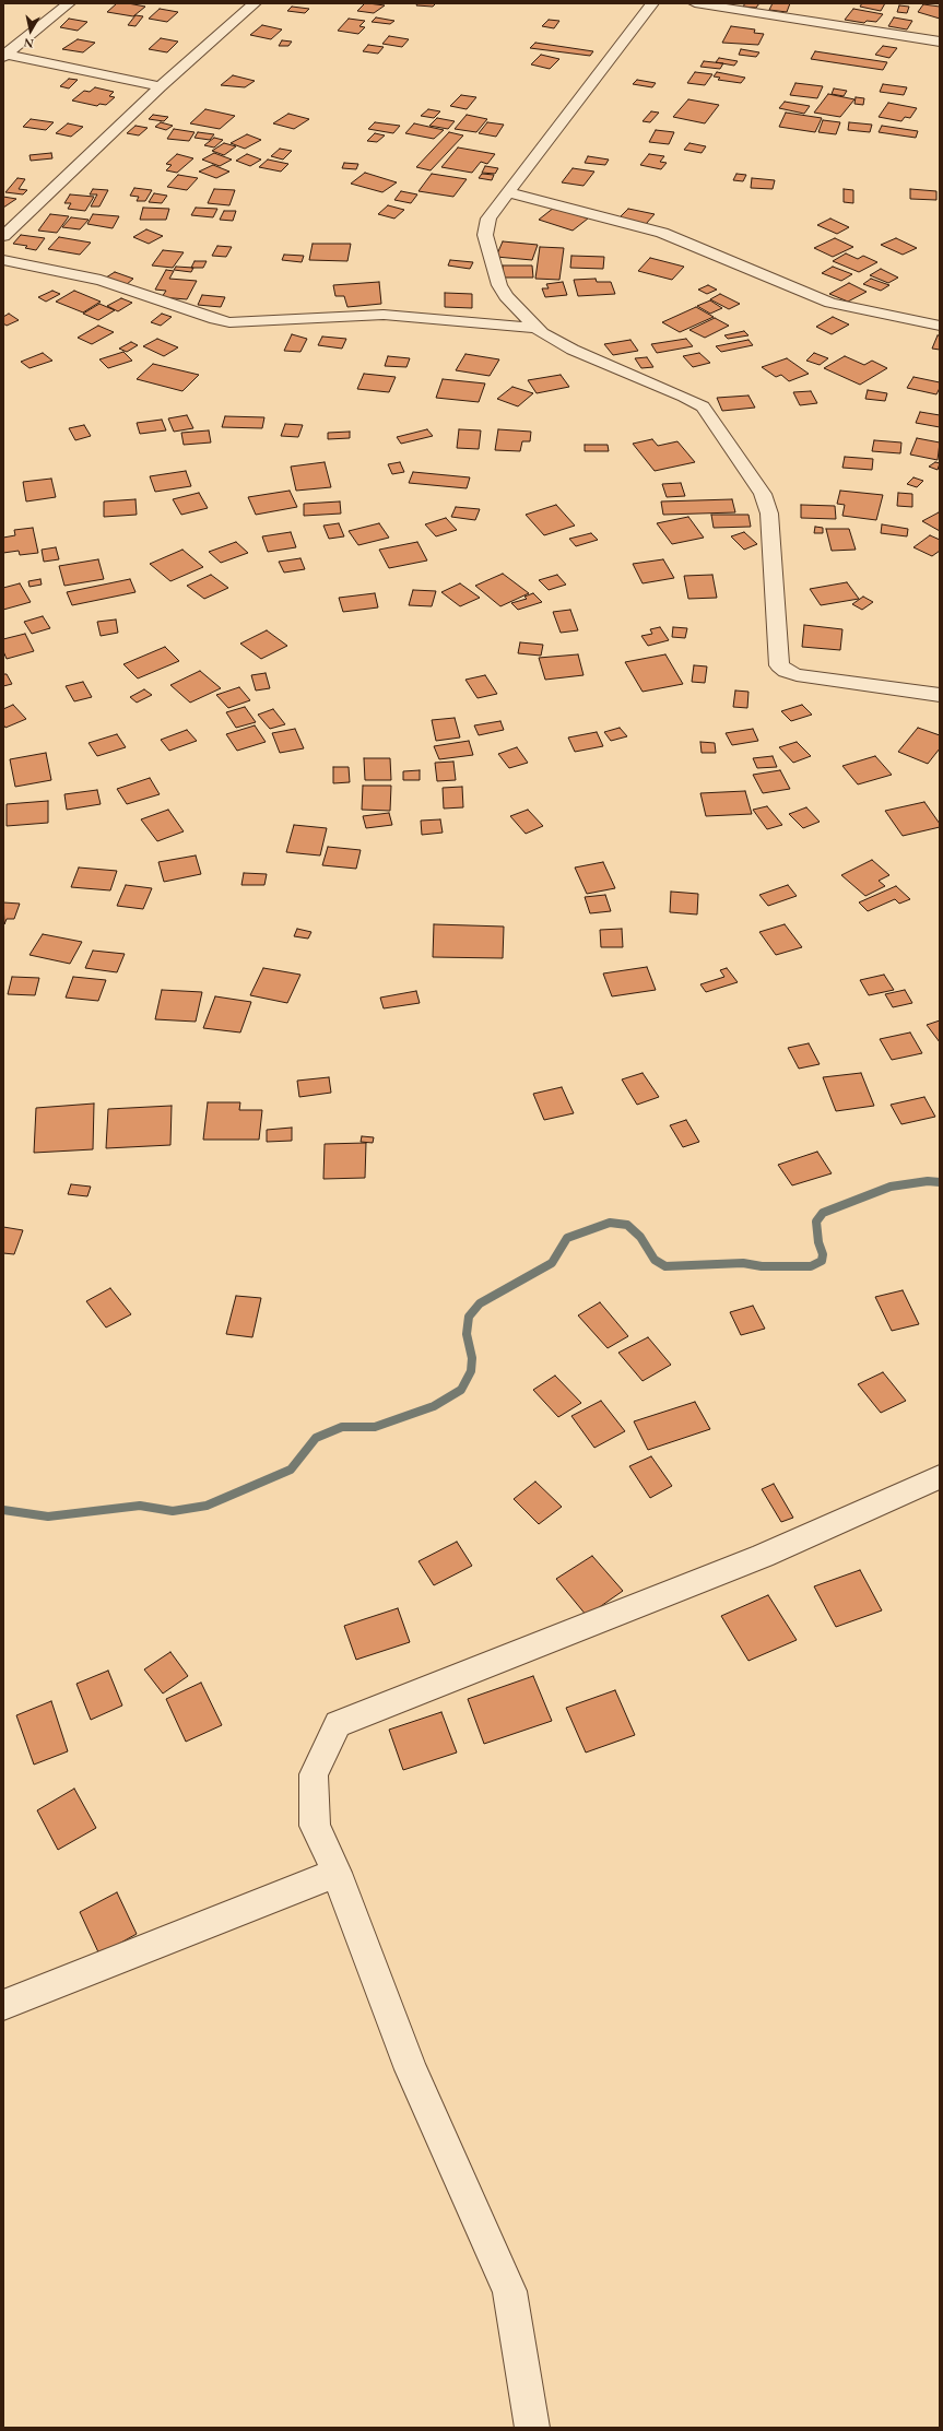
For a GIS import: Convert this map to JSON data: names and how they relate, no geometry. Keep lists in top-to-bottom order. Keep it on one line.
{"north":"bottom"}
